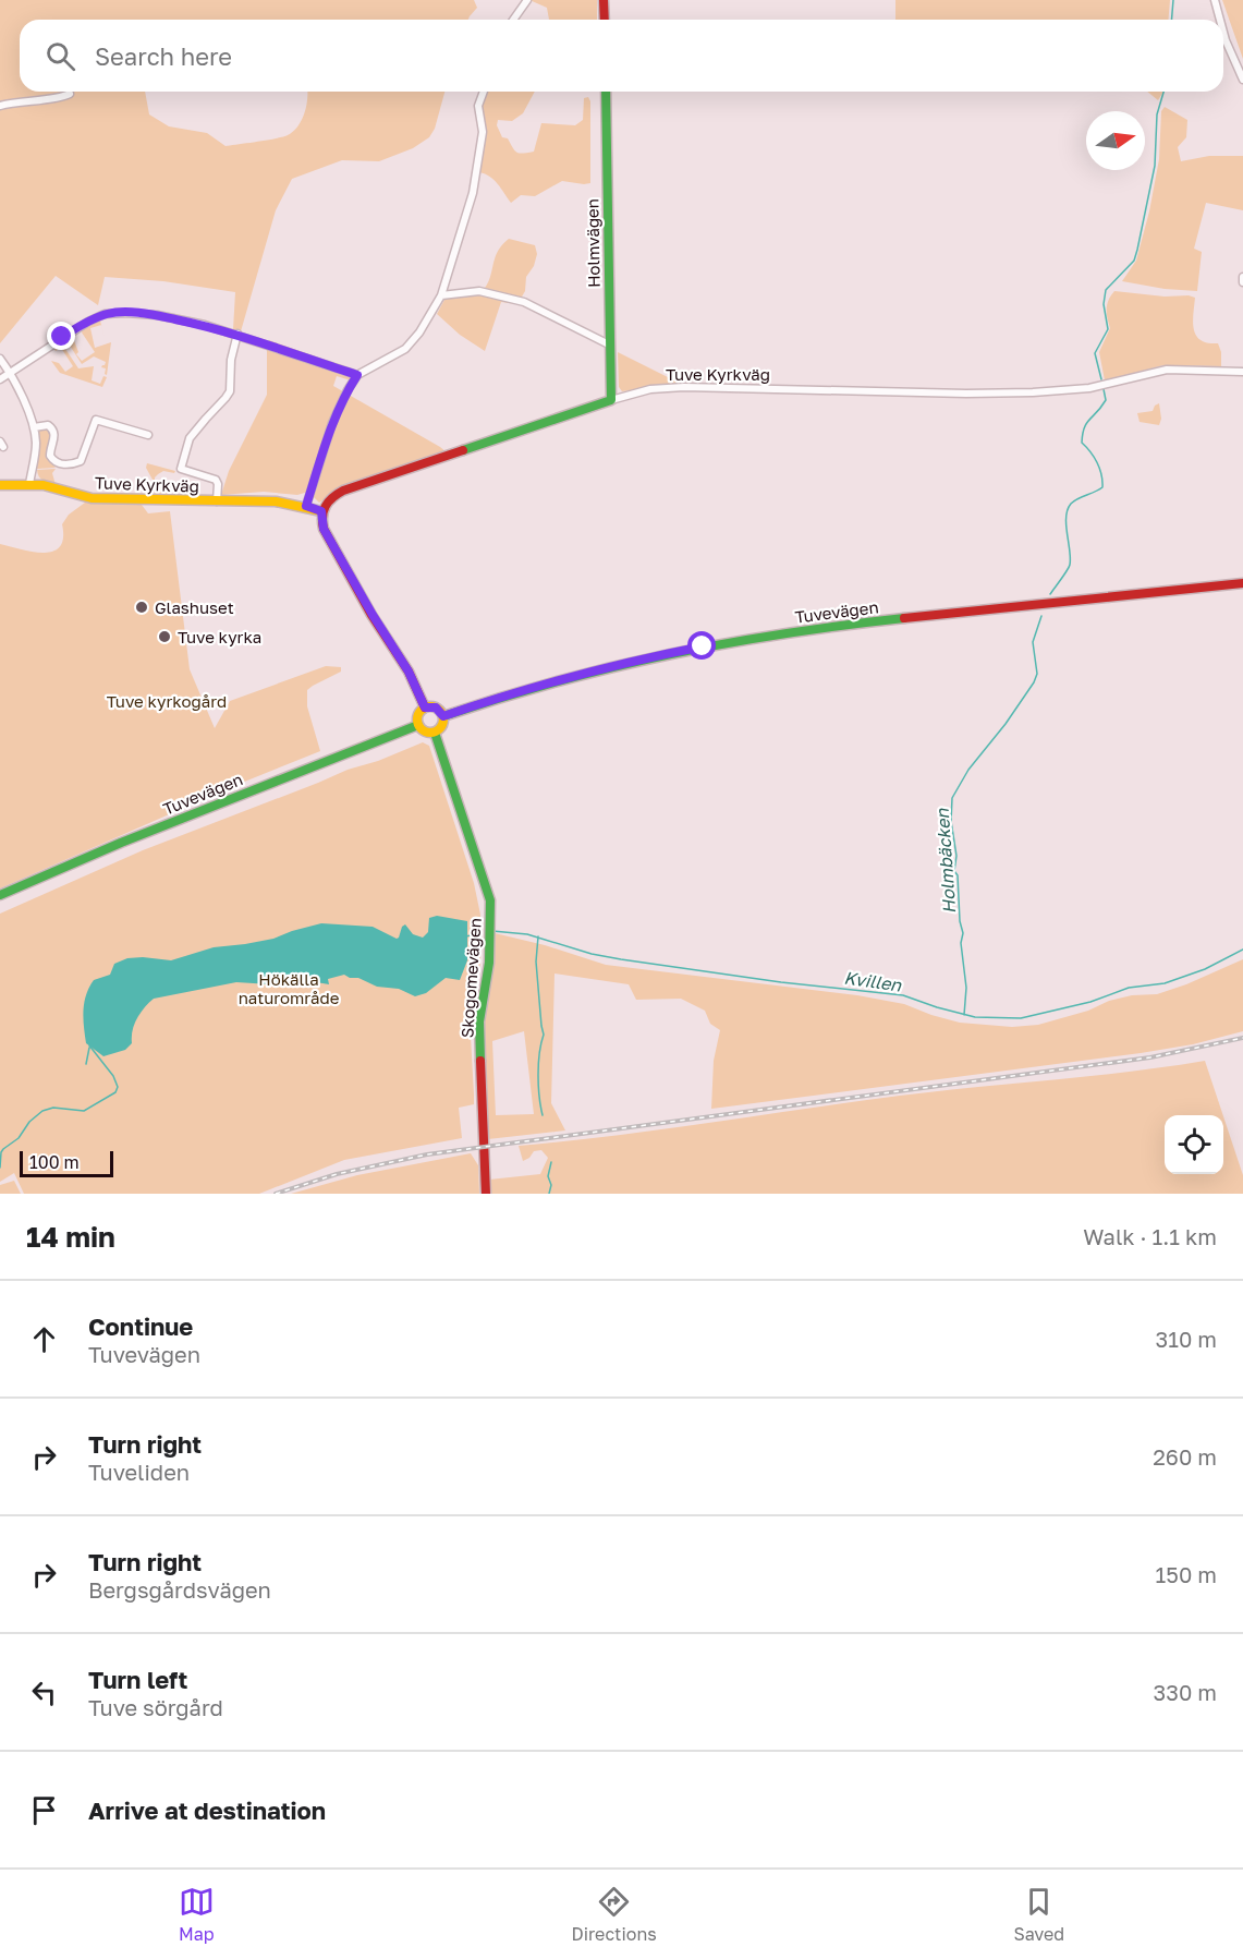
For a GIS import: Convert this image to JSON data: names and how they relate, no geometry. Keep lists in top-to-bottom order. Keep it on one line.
{"streets":{"street":["Holmvägen","Tuve Kyrkväg","Tuvevägen","Skogomevägen"]},"crossings":[["Holmvägen","Tuve Kyrkväg"],["Tuvevägen","Skogomevägen"]],"water":["Holmbäcken","Kvillen"],"parks":["Tuve kyrkogård","Hökälla naturområde"],"places":["Glashuset","Tuve kyrka"],"scale_bar":"100 m","north":"right","page":{"search":"Search here","scale":"100 m","heading":["14 min","Walk · 1.1 km"],"list":[["Continue","Tuvevägen","310 m"],["Turn right","Tuveliden","260 m"],["Turn right","Bergsgårdsvägen","150 m"],["Turn left","Tuve sörgård","330 m"],"Arrive at destination"],"nav":["Map","Directions","Saved"]}}
